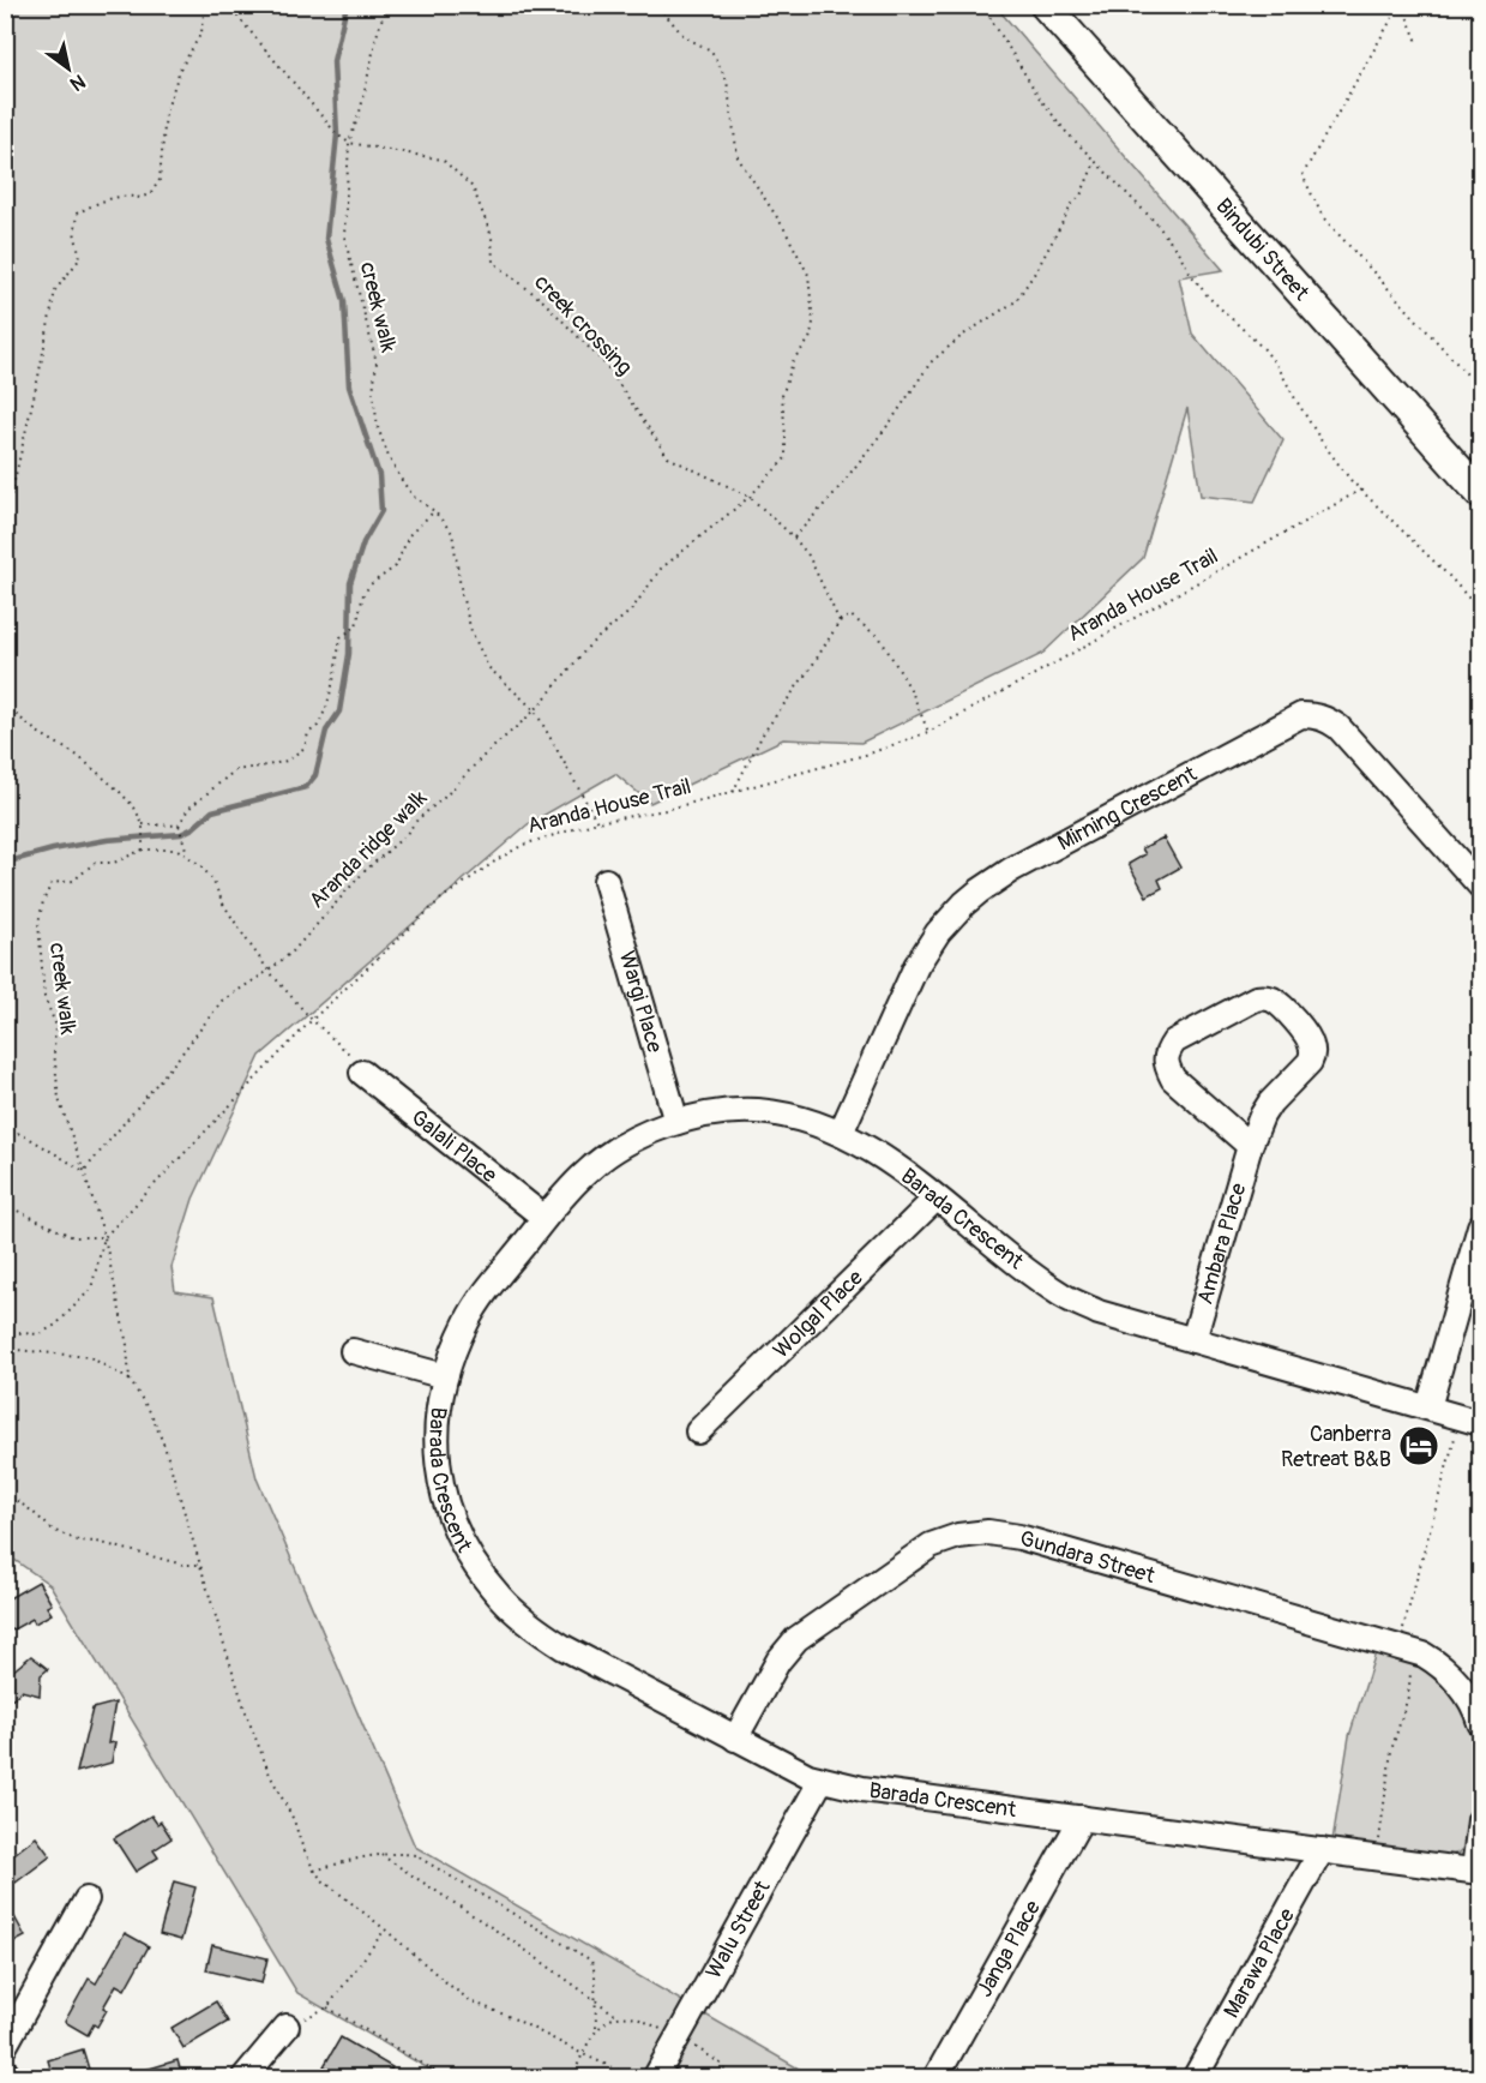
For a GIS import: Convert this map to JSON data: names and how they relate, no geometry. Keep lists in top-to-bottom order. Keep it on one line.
{"streets":{"main road":["Bindubi Street"],"street":["Mirning Crescent","Wargi Place","Galali Place","Barada Crescent","Ambara Place","Wolgal Place","Gundara Street","Walu Street","Janga Place","Marawa Place"],"path":["creek walk","creek crossing","Aranda House Trail","Aranda ridge walk"]},"crossings":[["creek walk","creek crossing"],["creek walk","Aranda House Trail"],["creek walk","Aranda ridge walk"],["creek crossing","Aranda ridge walk"],["Mirning Crescent","Barada Crescent"],["Wargi Place","Barada Crescent"],["Galali Place","Barada Crescent"],["Barada Crescent","Ambara Place"],["Barada Crescent","Wolgal Place"],["Barada Crescent","Gundara Street"],["Barada Crescent","Walu Street"],["Barada Crescent","Janga Place"],["Barada Crescent","Marawa Place"]],"places":{"hotel":["Canberra Retreat B&B"]},"north":"bottom right"}
